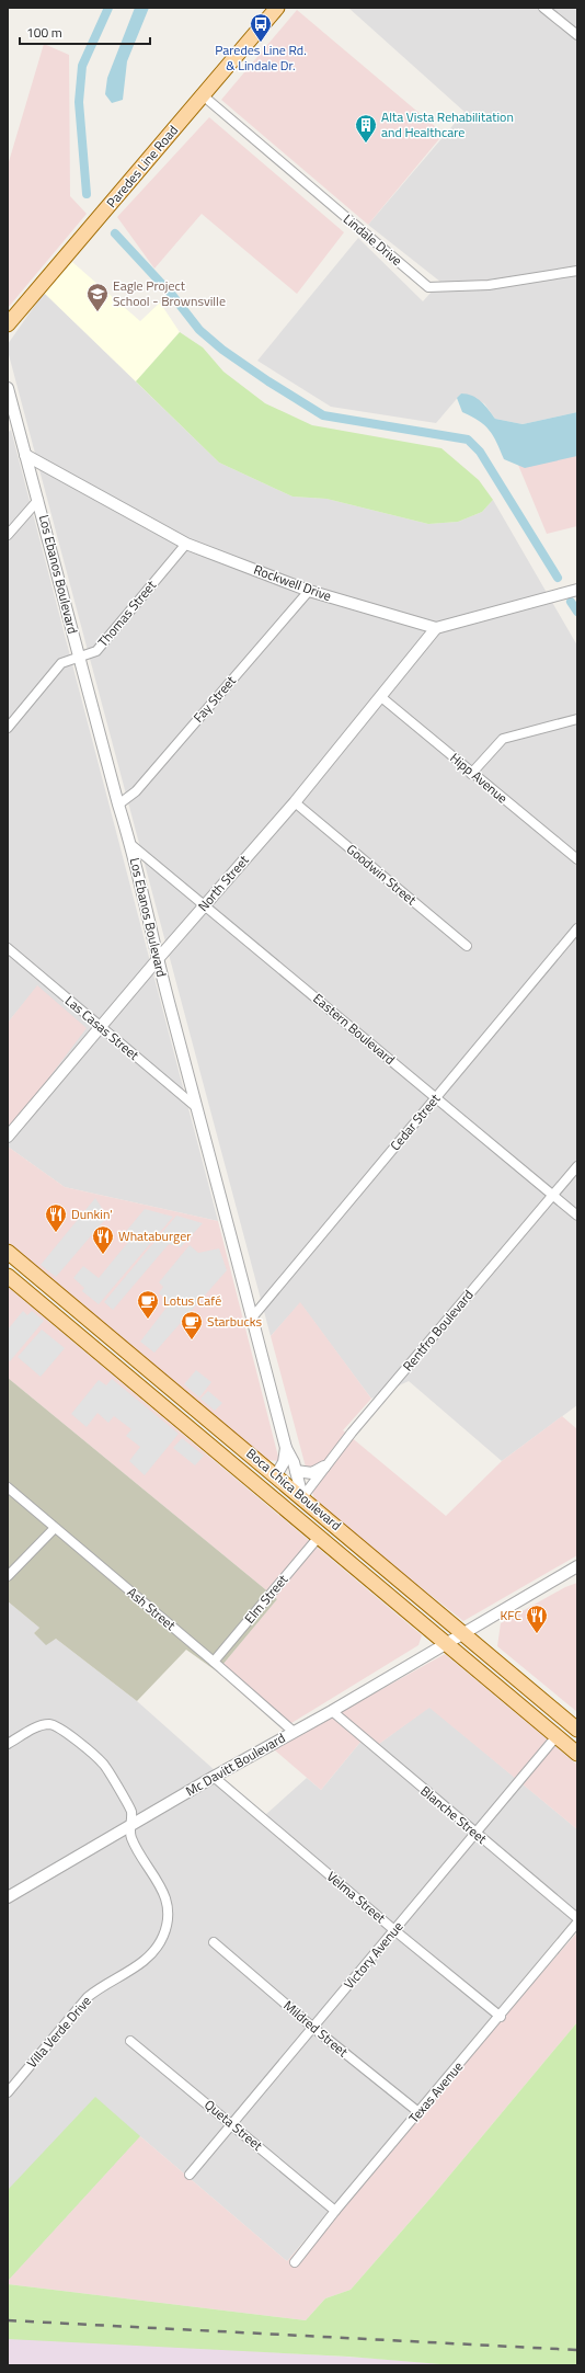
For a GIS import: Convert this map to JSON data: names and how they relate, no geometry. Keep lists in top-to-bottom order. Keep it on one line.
{"streets":{"main road":["Paredes Line Road","Boca Chica Boulevard"],"street":["Lindale Drive","Los Ebanos Boulevard","Rockwell Drive","Thomas Street","Fay Street","Hipp Avenue","Goodwin Street","North Street","Las Casas Street","Eastern Boulevard","Cedar Street","Rentfro Boulevard","Elm Street","Ash Street","Mc Davitt Boulevard","Blanche Street","Velma Street","Victory Avenue","Mildred Street","Villa Verde Drive","Texas Avenue","Queta Street"]},"crossings":[["Paredes Line Road","Lindale Drive"],["Los Ebanos Boulevard","Rockwell Drive"],["Los Ebanos Boulevard","Thomas Street"],["Los Ebanos Boulevard","Fay Street"],["Los Ebanos Boulevard","North Street"],["Los Ebanos Boulevard","Las Casas Street"],["Los Ebanos Boulevard","Eastern Boulevard"],["Los Ebanos Boulevard","Cedar Street"],["Los Ebanos Boulevard","Rentfro Boulevard"],["Los Ebanos Boulevard","Boca Chica Boulevard"],["Rockwell Drive","Thomas Street"],["Rockwell Drive","Fay Street"],["Rockwell Drive","North Street"],["Hipp Avenue","North Street"],["Goodwin Street","North Street"],["North Street","Las Casas Street"],["North Street","Eastern Boulevard"],["Eastern Boulevard","Cedar Street"],["Eastern Boulevard","Rentfro Boulevard"],["Rentfro Boulevard","Boca Chica Boulevard"],["Boca Chica Boulevard","Elm Street"],["Boca Chica Boulevard","Mc Davitt Boulevard"],["Boca Chica Boulevard","Victory Avenue"],["Elm Street","Ash Street"],["Ash Street","Mc Davitt Boulevard"],["Mc Davitt Boulevard","Blanche Street"],["Mc Davitt Boulevard","Velma Street"],["Mc Davitt Boulevard","Villa Verde Drive"],["Blanche Street","Victory Avenue"],["Velma Street","Victory Avenue"],["Velma Street","Texas Avenue"],["Victory Avenue","Mildred Street"],["Victory Avenue","Queta Street"],["Mildred Street","Texas Avenue"],["Texas Avenue","Queta Street"]],"places":{"bus stop":["Paredes Line Rd. & Lindale Dr."],"building":["Alta Vista Rehabilitation and Healthcare"],"school or university":["Eagle Project School - Brownsville"],"restaurant":["Dunkin'","Whataburger","KFC"],"cafe":["Lotus Café","Starbucks"]},"scale_bar":"100 m"}
